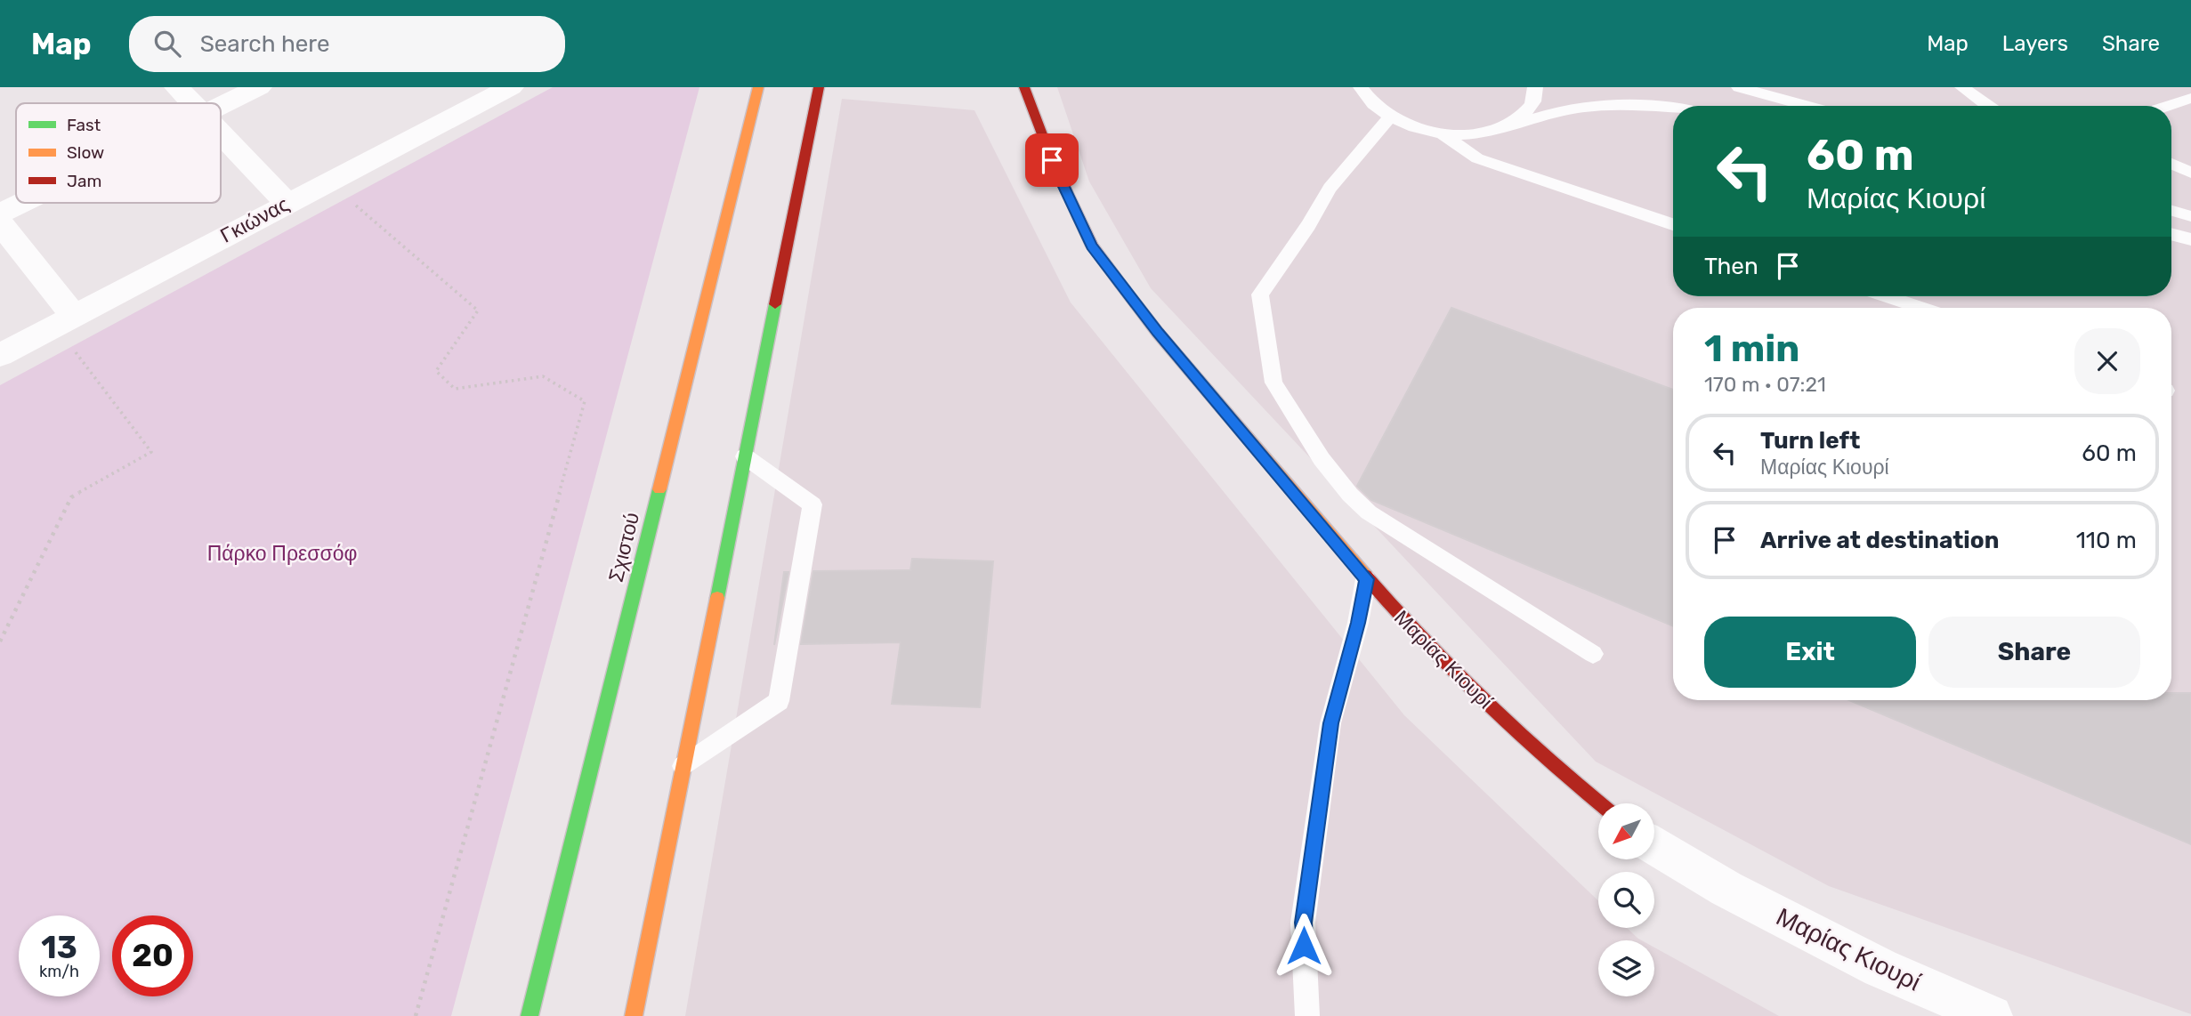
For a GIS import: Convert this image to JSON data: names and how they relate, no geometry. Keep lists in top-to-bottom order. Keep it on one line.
{"streets":{"main road":["Σχιστού","Μαρίας Κιουρί"],"street":["Γκιώνας"]},"parks":["Πάρκο Πρεσσόφ"],"legend":["Fast","Slow","Jam"],"north":"bottom left","page":{"header":"Map","search":"Search here","nav":["Map","Layers","Share"],"turn":["60 m","Μαρίας Κιουρί"],"then":"Then","heading":["1 min","170 m · 07:21"],"list":[{"name":"Turn left","note":"Μαρίας Κιουρί","value":"60 m"},{"name":"Arrive at destination","value":"110 m"}],"buttons":["Exit","Share"],"speed":"13 km/h","limit":"20"}}
